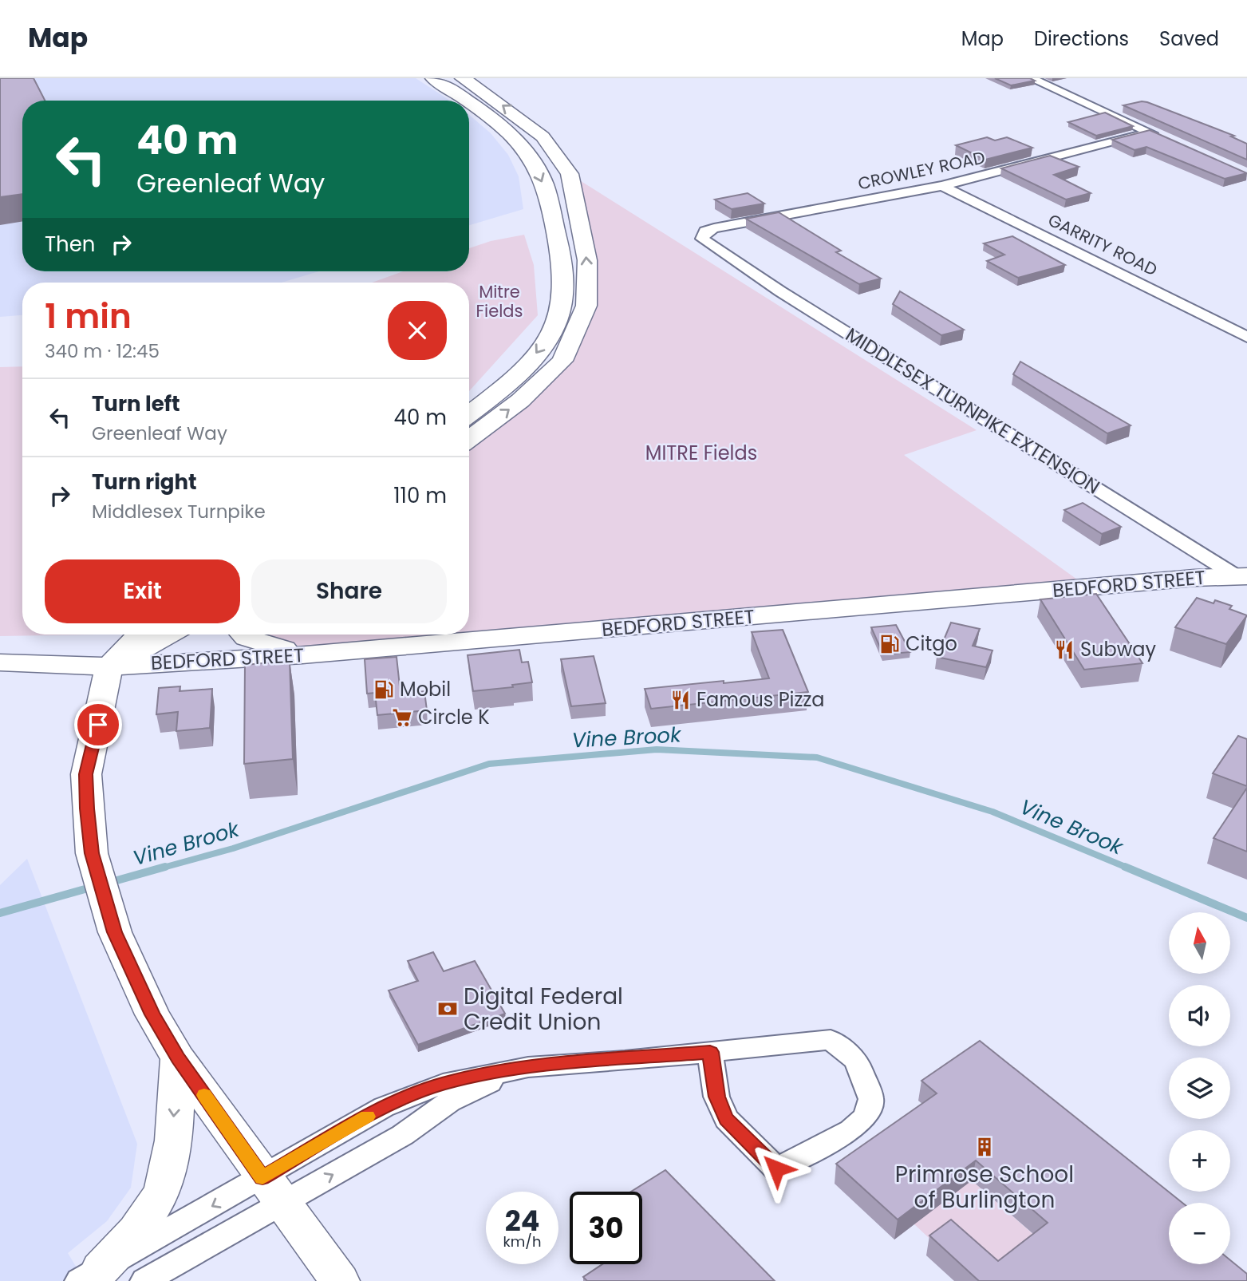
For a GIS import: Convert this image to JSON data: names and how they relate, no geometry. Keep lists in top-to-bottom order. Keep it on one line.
{"streets":{"main road":["BEDFORD STREET"],"street":["CROWLEY ROAD","GARRITY ROAD","MIDDLESEX TURNPIKE EXTENSION"]},"crossings":[["CROWLEY ROAD","GARRITY ROAD"],["CROWLEY ROAD","MIDDLESEX TURNPIKE EXTENSION"],["MIDDLESEX TURNPIKE EXTENSION","BEDFORD STREET"]],"water":["Vine Brook"],"parks":["Mitre Fields","MITRE Fields"],"places":{"fuel station":["Citgo","Mobil"],"restaurant":["Subway","Famous Pizza"],"supermarket":["Circle K"],"bank":["Digital Federal Credit Union"],"building":["Primrose School of Burlington"]},"north":"top","page":{"header":"Map","nav":["Map","Directions","Saved"],"turn":["40 m","Greenleaf Way"],"then":"Then","heading":["1 min","340 m · 12:45"],"list":[{"name":"Turn left","note":"Greenleaf Way","value":"40 m"},{"name":"Turn right","note":"Middlesex Turnpike","value":"110 m"}],"buttons":["Exit","Share"],"map_buttons":["+","−"],"speed":"24 km/h","limit":"30"}}
